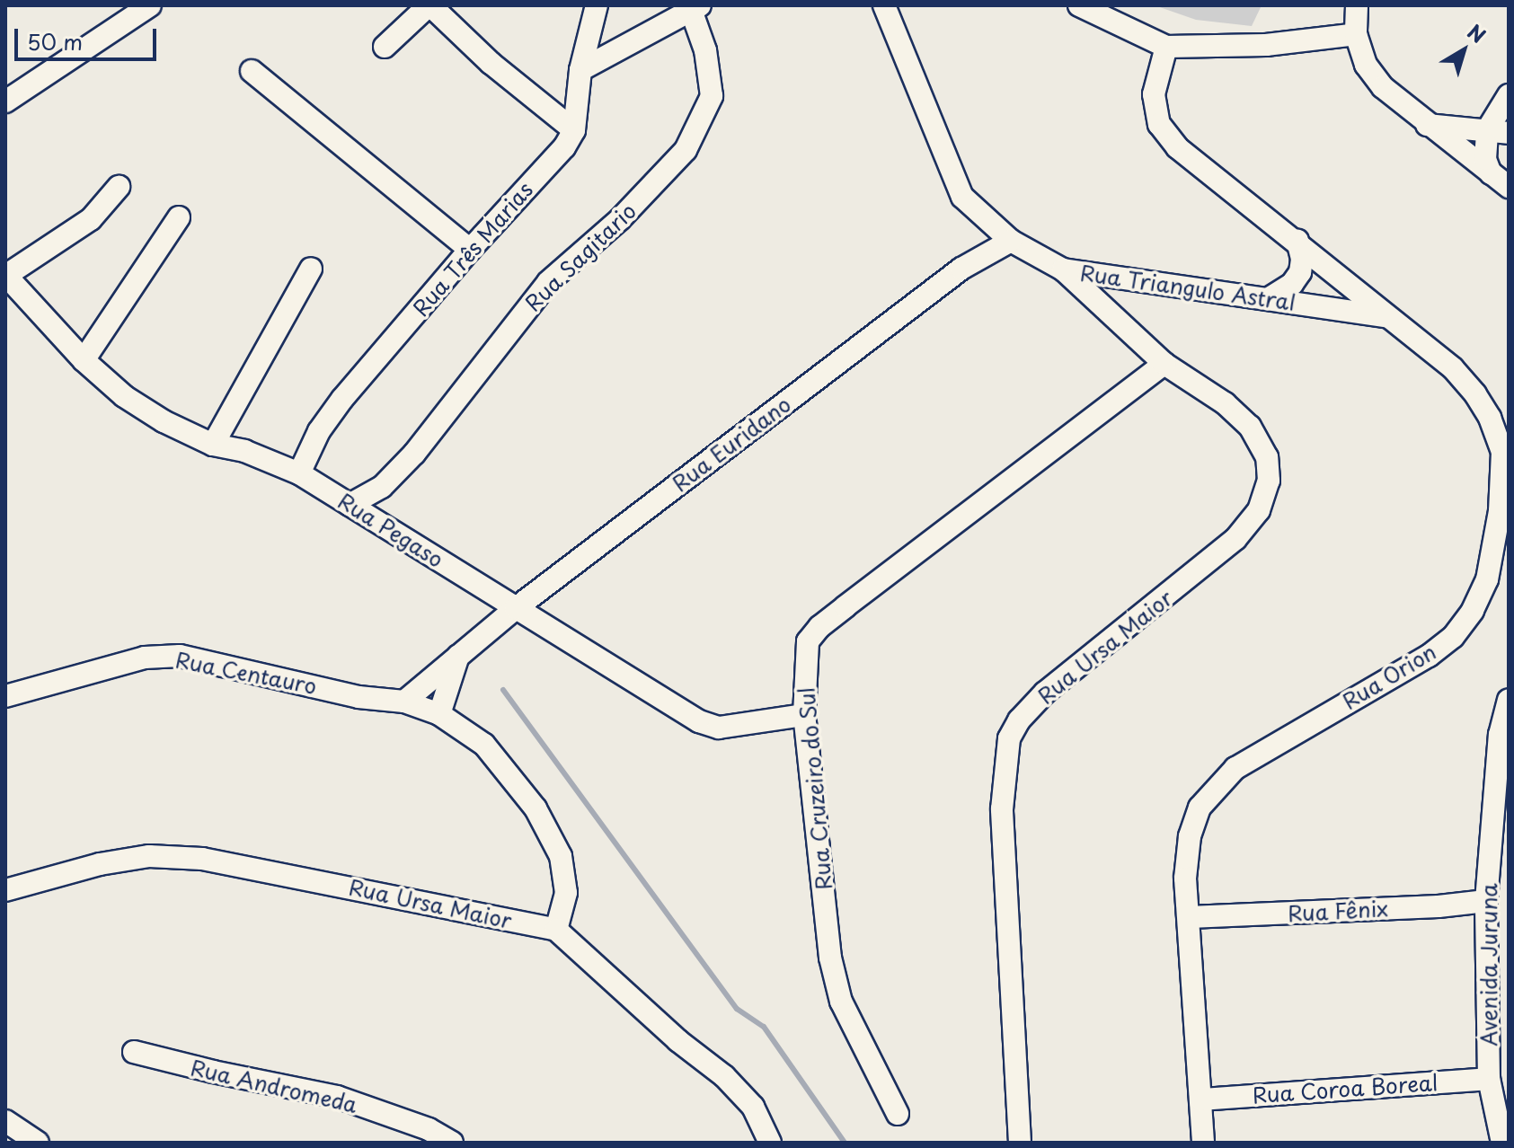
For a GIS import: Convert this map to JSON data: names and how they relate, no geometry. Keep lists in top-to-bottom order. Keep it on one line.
{"streets":{"street":["Rua Três Marias","Rua Sagitario","Rua Triangulo Astral","Rua Euridano","Rua Pegaso","Rua Ursa Maior","Rua Centauro","Rua Orion","Rua Cruzeiro do Sul","Rua Fênix","Avenida Juruna","Rua Andromeda","Rua Coroa Boreal"]},"crossings":[["Rua Três Marias","Rua Pegaso"],["Rua Sagitario","Rua Pegaso"],["Rua Triangulo Astral","Rua Euridano"],["Rua Triangulo Astral","Rua Ursa Maior"],["Rua Triangulo Astral","Rua Orion"],["Rua Euridano","Rua Pegaso"],["Rua Euridano","Rua Centauro"],["Rua Pegaso","Rua Cruzeiro do Sul"],["Rua Ursa Maior","Rua Centauro"],["Rua Ursa Maior","Rua Cruzeiro do Sul"],["Rua Orion","Rua Fênix"],["Rua Orion","Rua Coroa Boreal"],["Rua Fênix","Avenida Juruna"],["Avenida Juruna","Rua Coroa Boreal"]],"scale_bar":"50 m","north":"top right"}
